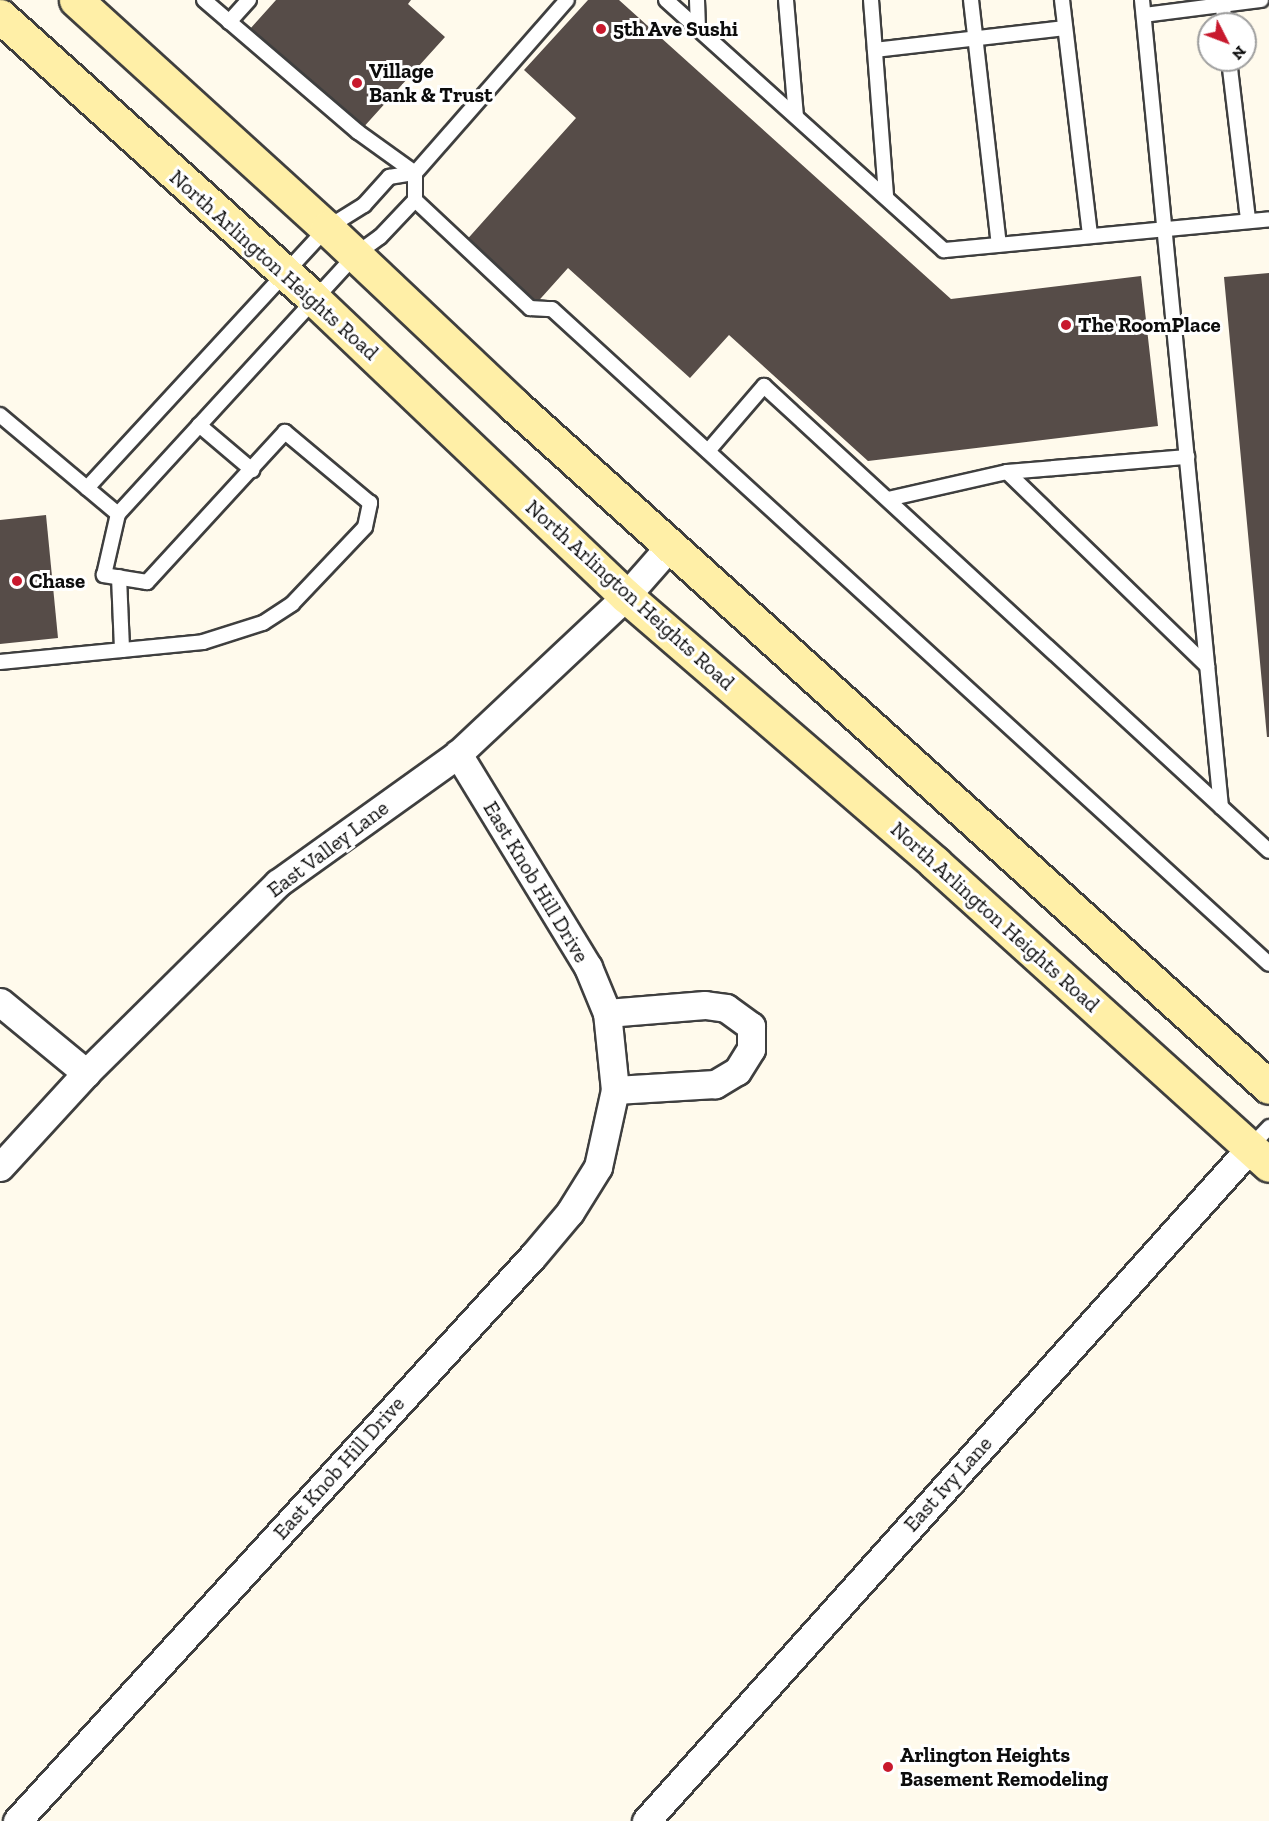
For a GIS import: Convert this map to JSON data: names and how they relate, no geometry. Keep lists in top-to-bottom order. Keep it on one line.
{"streets":{"main road":["North Arlington Heights Road"],"street":["East Valley Lane","East Knob Hill Drive","East Ivy Lane"]},"crossings":[["North Arlington Heights Road","East Valley Lane"],["North Arlington Heights Road","East Ivy Lane"],["East Valley Lane","East Knob Hill Drive"]],"places":["5th Ave Sushi","Village Bank & Trust","The RoomPlace","Chase","Arlington Heights Basement Remodeling"],"north":"bottom right"}
